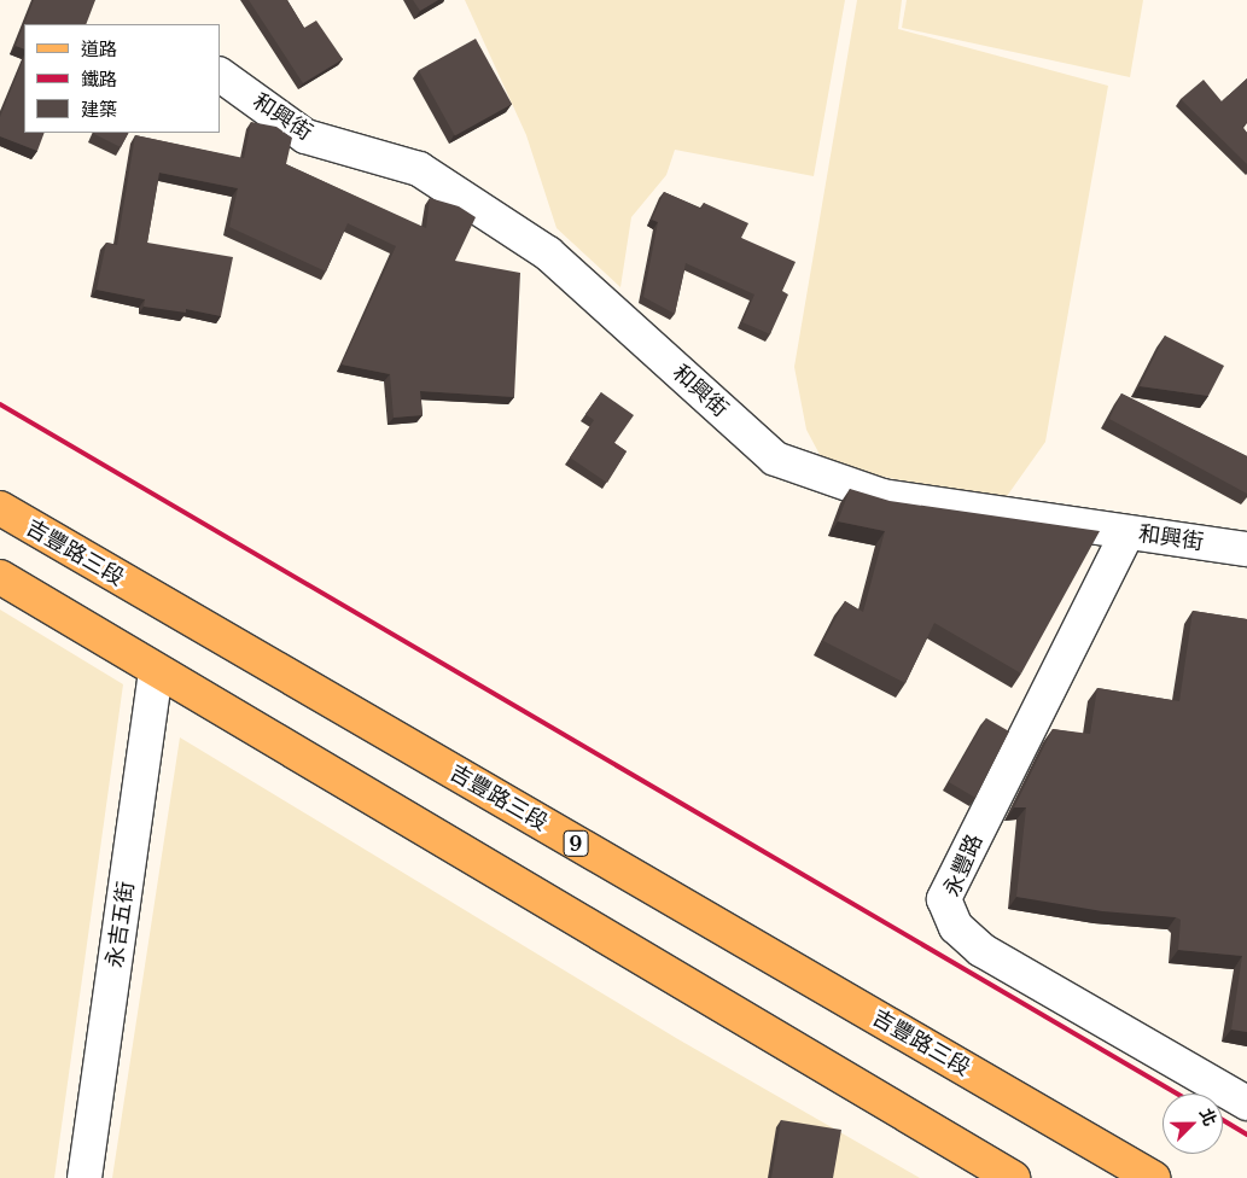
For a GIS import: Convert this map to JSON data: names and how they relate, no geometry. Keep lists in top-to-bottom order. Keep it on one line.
{"streets":{"main road":["吉豐路三段","9"],"street":["和興街","永豐路","永吉五街"]},"crossings":[["和興街","永豐路"]],"legend":["道路","鐵路","建築"],"north":"top right"}
